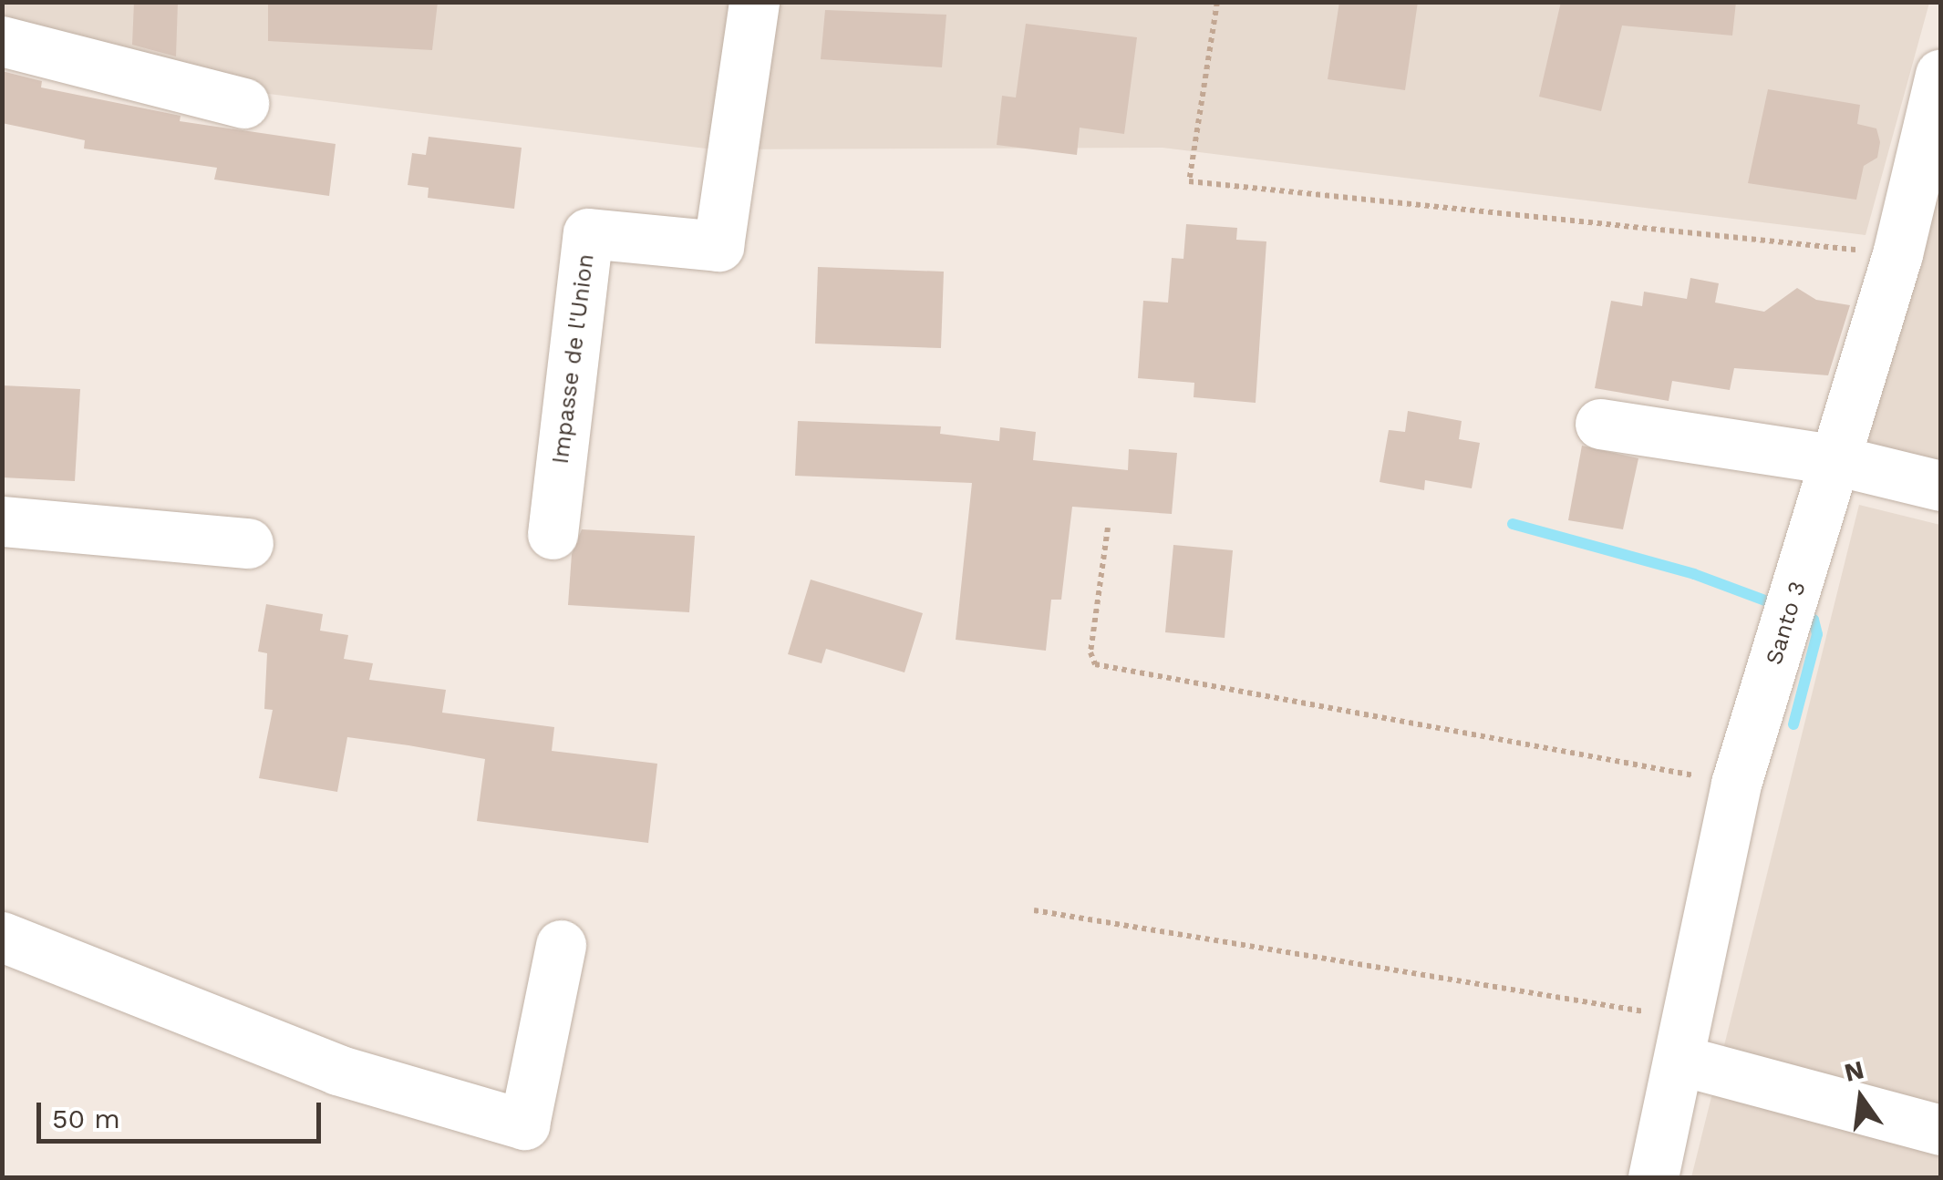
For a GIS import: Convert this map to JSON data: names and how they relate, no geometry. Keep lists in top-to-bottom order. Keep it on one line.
{"streets":{"street":["Impasse de l'Union","Santo 3"]},"scale_bar":"50 m","north":"top"}
